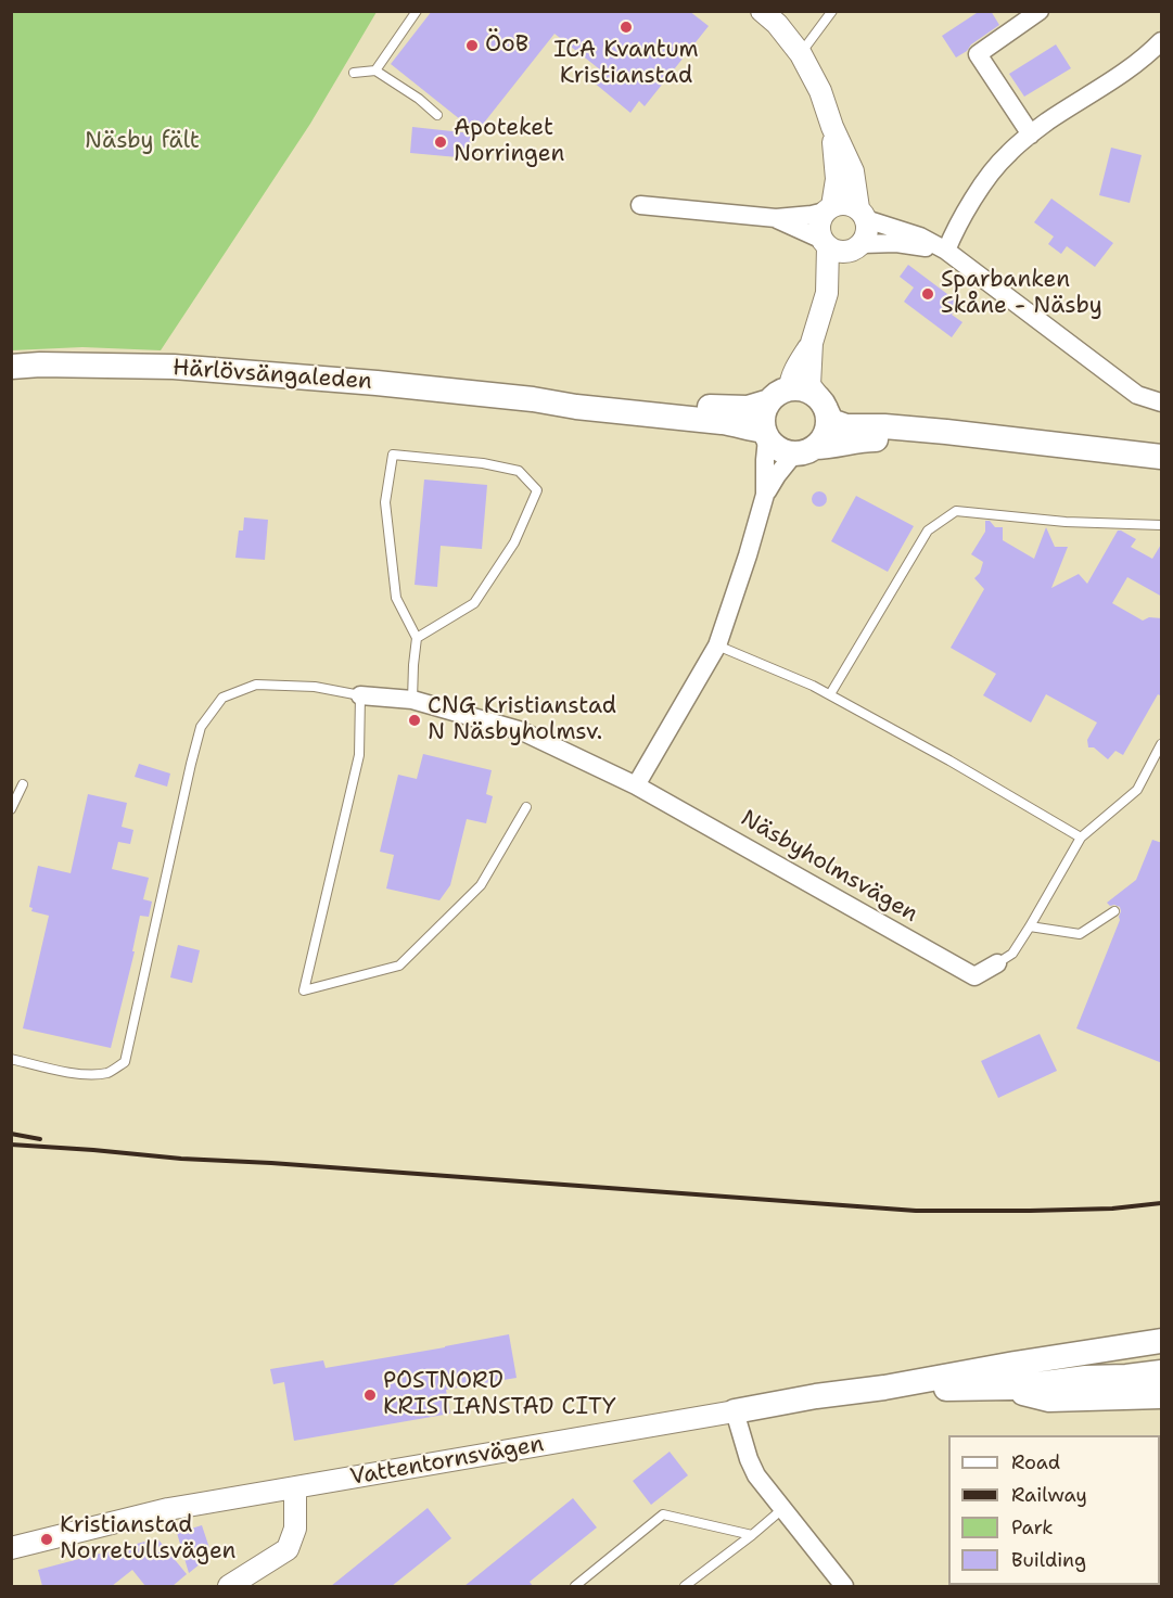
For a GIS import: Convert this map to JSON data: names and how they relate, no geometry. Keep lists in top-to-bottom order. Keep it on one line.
{"streets":{"main road":["Härlövsängaleden","Vattentornsvägen"],"street":["Näsbyholmsvägen"]},"parks":["Näsby fält"],"places":["ICA Kvantum Kristianstad","ÖoB","Apoteket Norringen","Sparbanken Skåne - Näsby","CNG Kristianstad N Näsbyholmsv.","POSTNORD KRISTIANSTAD CITY","Kristianstad Norretullsvägen"],"legend":["Road","Railway","Park","Building"]}
